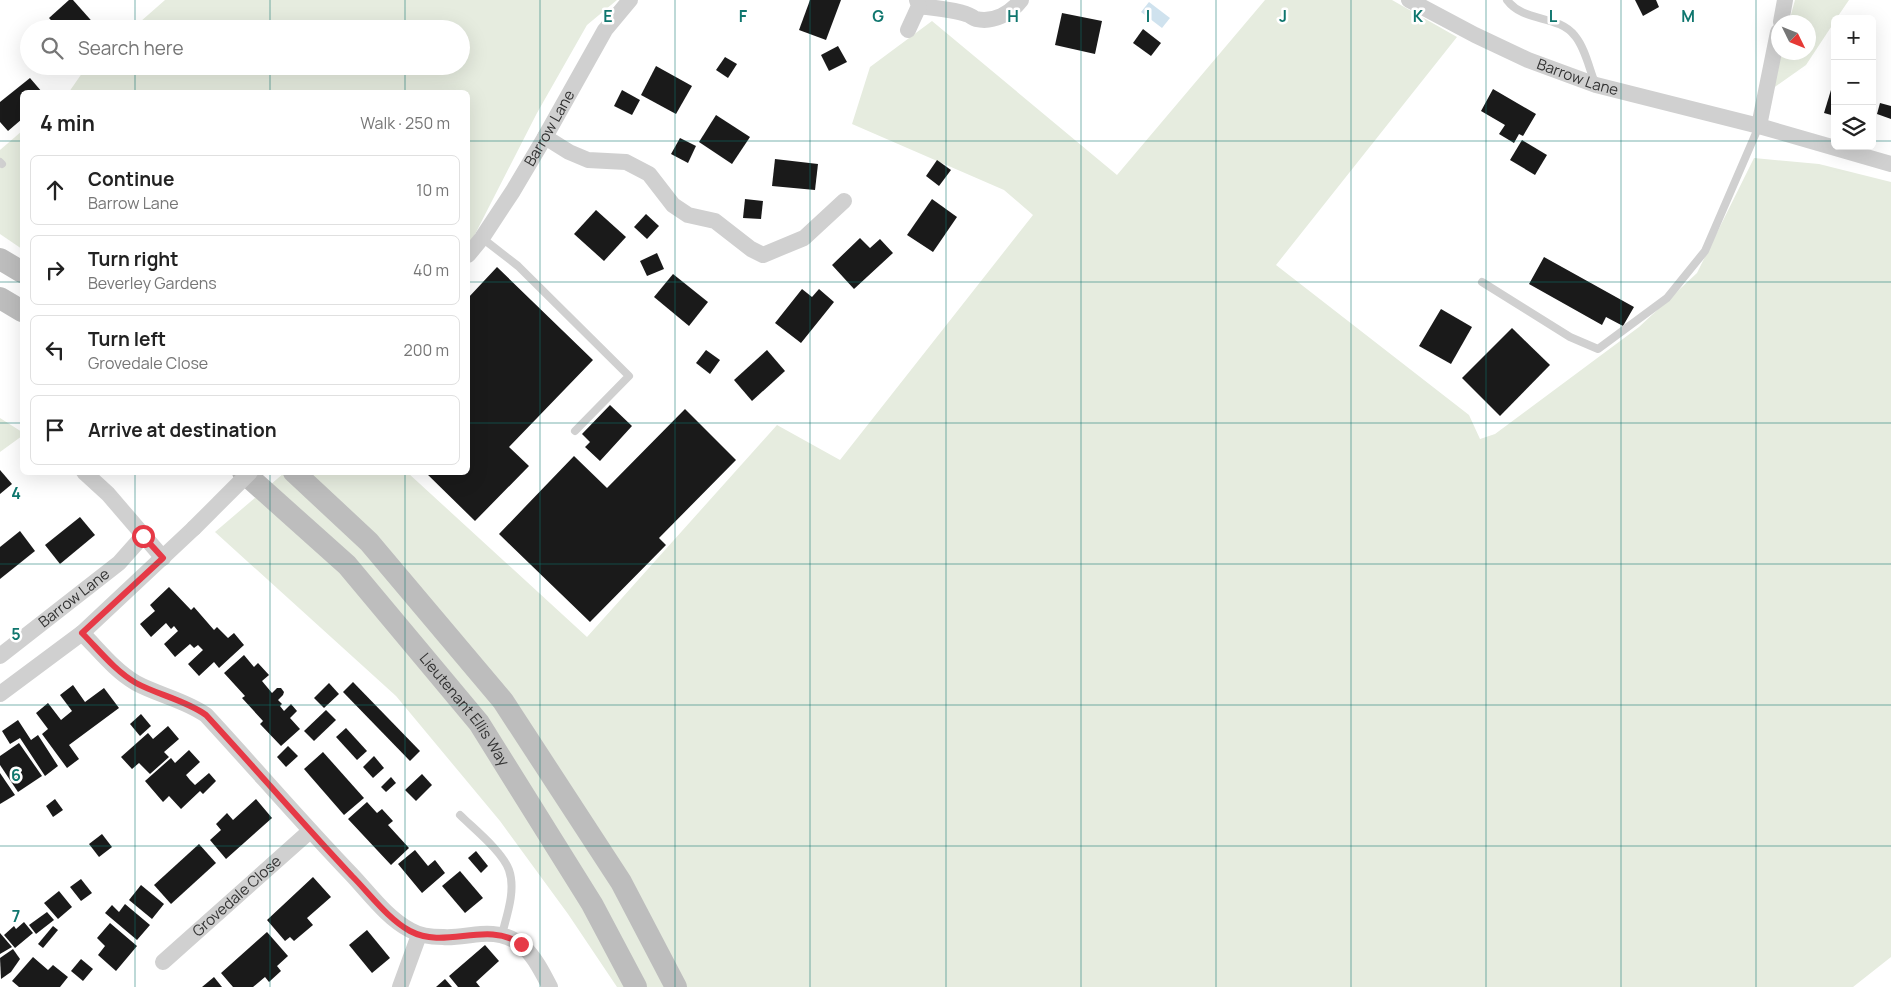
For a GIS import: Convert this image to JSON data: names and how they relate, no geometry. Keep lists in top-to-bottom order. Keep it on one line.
{"streets":{"main road":["Lieutenant Ellis Way"],"street":["Barrow Lane","Grovedale Close"]},"north":"bottom right","page":{"map_buttons":["+","−"],"search":"Search here","heading":["4 min","Walk · 250 m"],"list":[["Continue","Barrow Lane","10 m"],["Turn right","Beverley Gardens","40 m"],["Turn left","Grovedale Close","200 m"],"Arrive at destination"]},"grid":{"columns":["E","F","G","H","I","J","K","L","M"],"rows":["4","5","6","7"]}}
